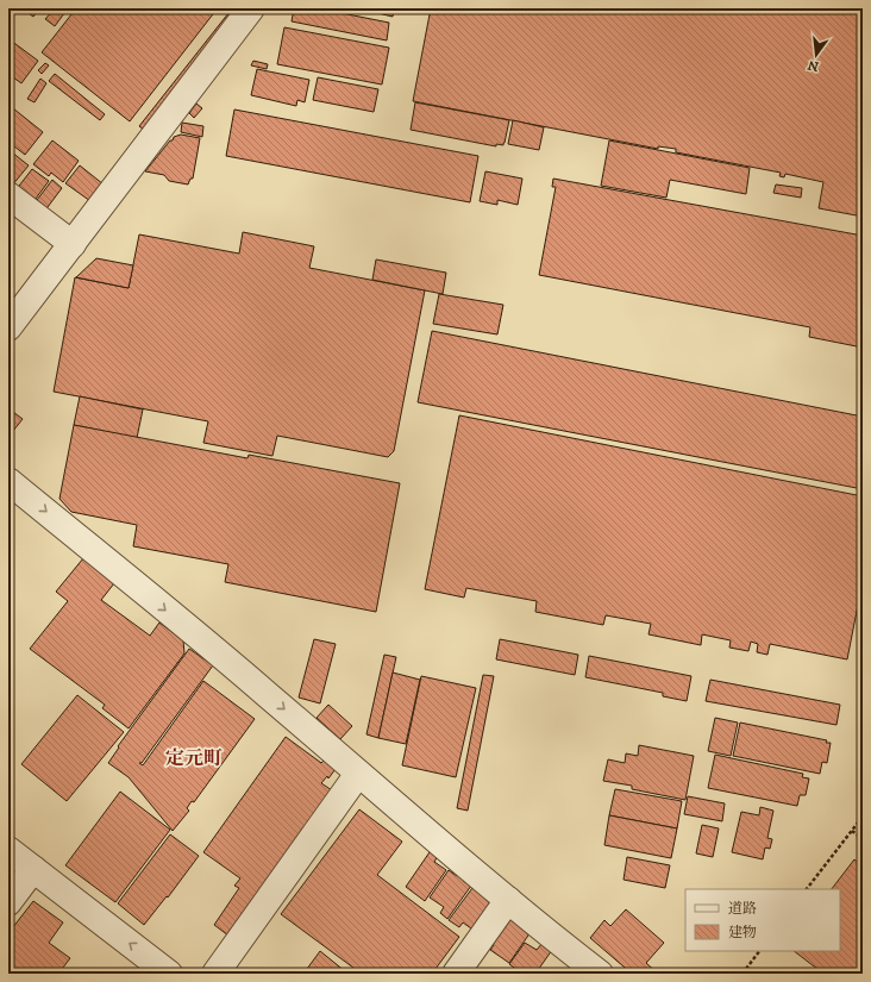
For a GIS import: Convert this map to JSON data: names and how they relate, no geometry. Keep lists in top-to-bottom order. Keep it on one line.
{"districts":["定元町"],"legend":["道路","建物"],"north":"bottom"}
